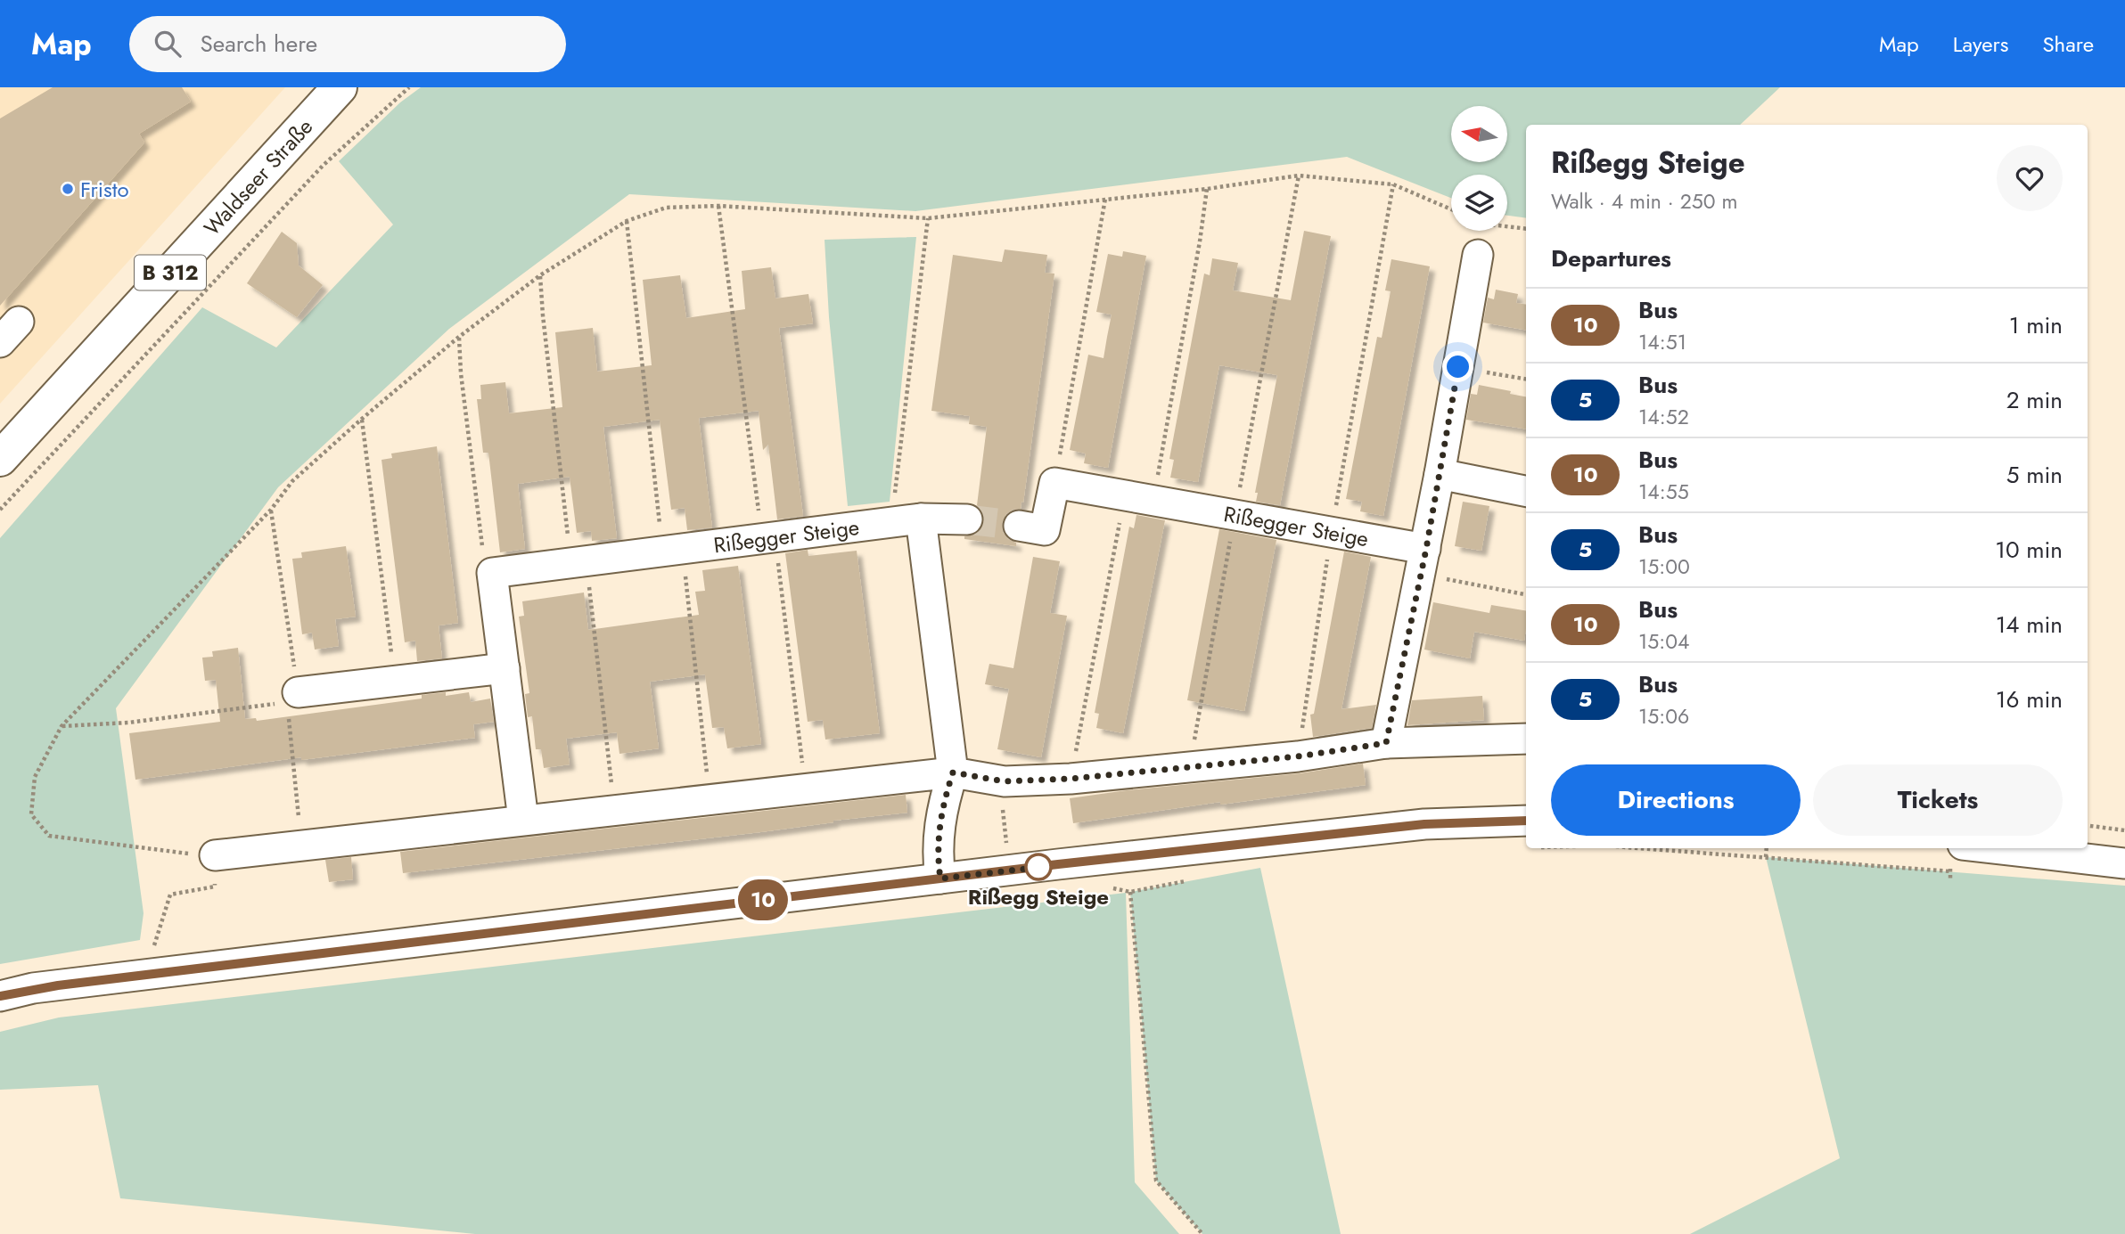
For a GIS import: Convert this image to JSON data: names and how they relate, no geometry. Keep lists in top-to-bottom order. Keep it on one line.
{"streets":{"main road":["Waldseer Straße","B 312"],"street":["Rißegger Steige"]},"places":["Fristo","Rißegg Steige"],"lines":["bus line 10"],"north":"left","page":{"header":"Map","search":"Search here","nav":["Map","Layers","Share"],"on_map":"10","heading":[["Rißegg Steige","Walk · 4 min · 250 m"],"Departures"],"list":[{"mark":"10","name":"Bus","note":"14:51","value":"1 min"},{"mark":"5","name":"Bus","note":"14:52","value":"2 min"},{"mark":"10","name":"Bus","note":"14:55","value":"5 min"},{"mark":"5","name":"Bus","note":"15:00","value":"10 min"},{"mark":"10","name":"Bus","note":"15:04","value":"14 min"},{"mark":"5","name":"Bus","note":"15:06","value":"16 min"}],"buttons":["Directions","Tickets"]}}
